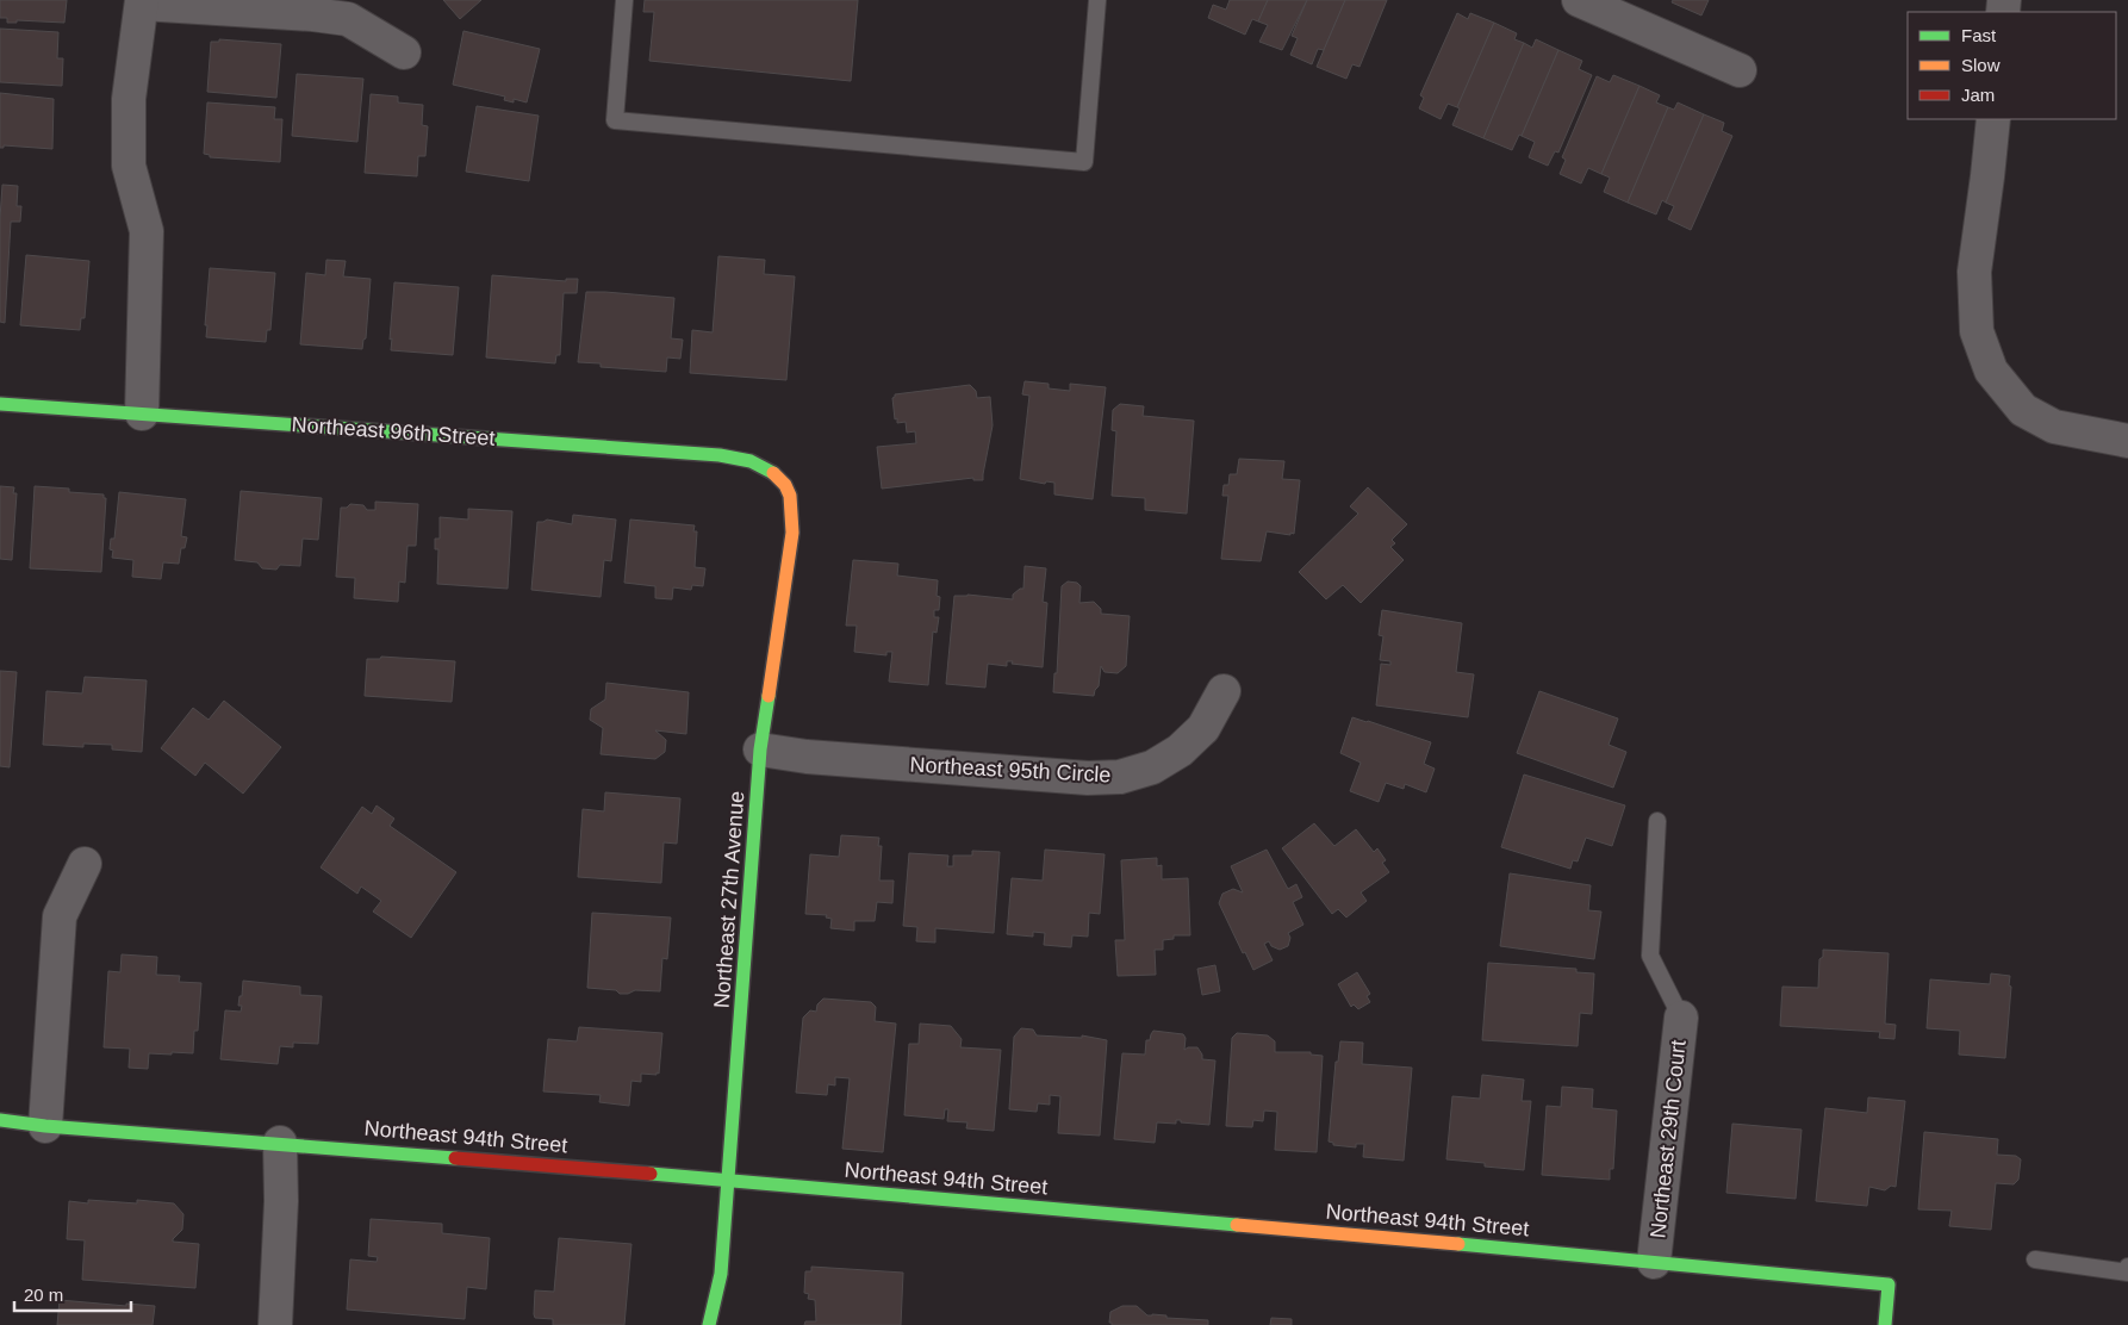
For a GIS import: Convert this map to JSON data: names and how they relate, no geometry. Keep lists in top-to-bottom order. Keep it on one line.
{"streets":{"street":["Northeast 96th Street","Northeast 95th Circle","Northeast 27th Avenue","Northeast 94th Street","Northeast 29th Court"]},"crossings":[["Northeast 96th Street","Northeast 27th Avenue"],["Northeast 95th Circle","Northeast 27th Avenue"],["Northeast 27th Avenue","Northeast 94th Street"],["Northeast 94th Street","Northeast 29th Court"]],"legend":["Fast","Slow","Jam"],"scale_bar":"20 m"}
